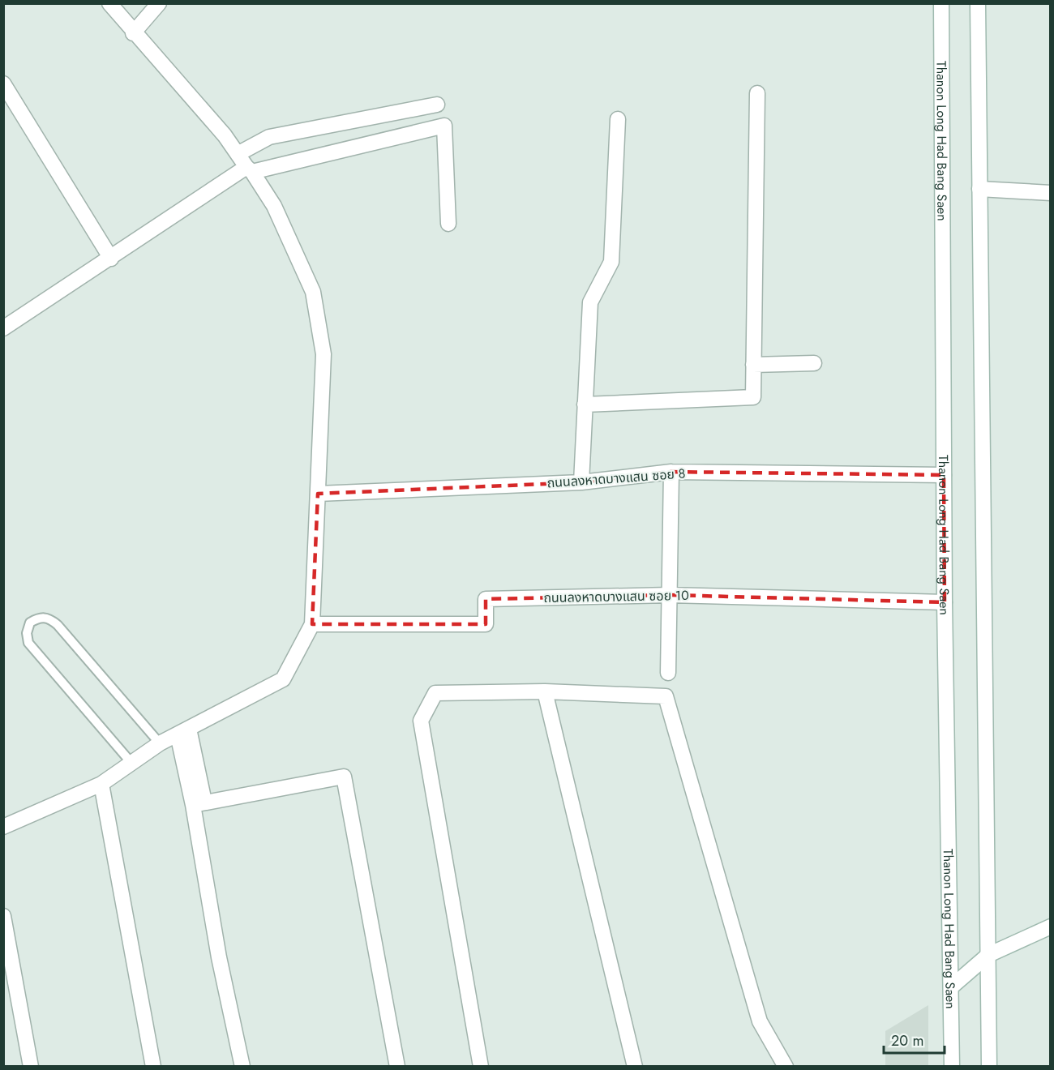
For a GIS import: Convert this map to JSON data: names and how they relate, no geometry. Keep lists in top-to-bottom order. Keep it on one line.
{"streets":{"street":["Thanon Long Had Bang Saen","ถนนลงหาดบางแสน ซอย 8","ถนนลงหาดบางแสน ซอย 10"]},"crossings":[["Thanon Long Had Bang Saen","ถนนลงหาดบางแสน ซอย 8"],["Thanon Long Had Bang Saen","ถนนลงหาดบางแสน ซอย 10"]],"scale_bar":"20 m"}
